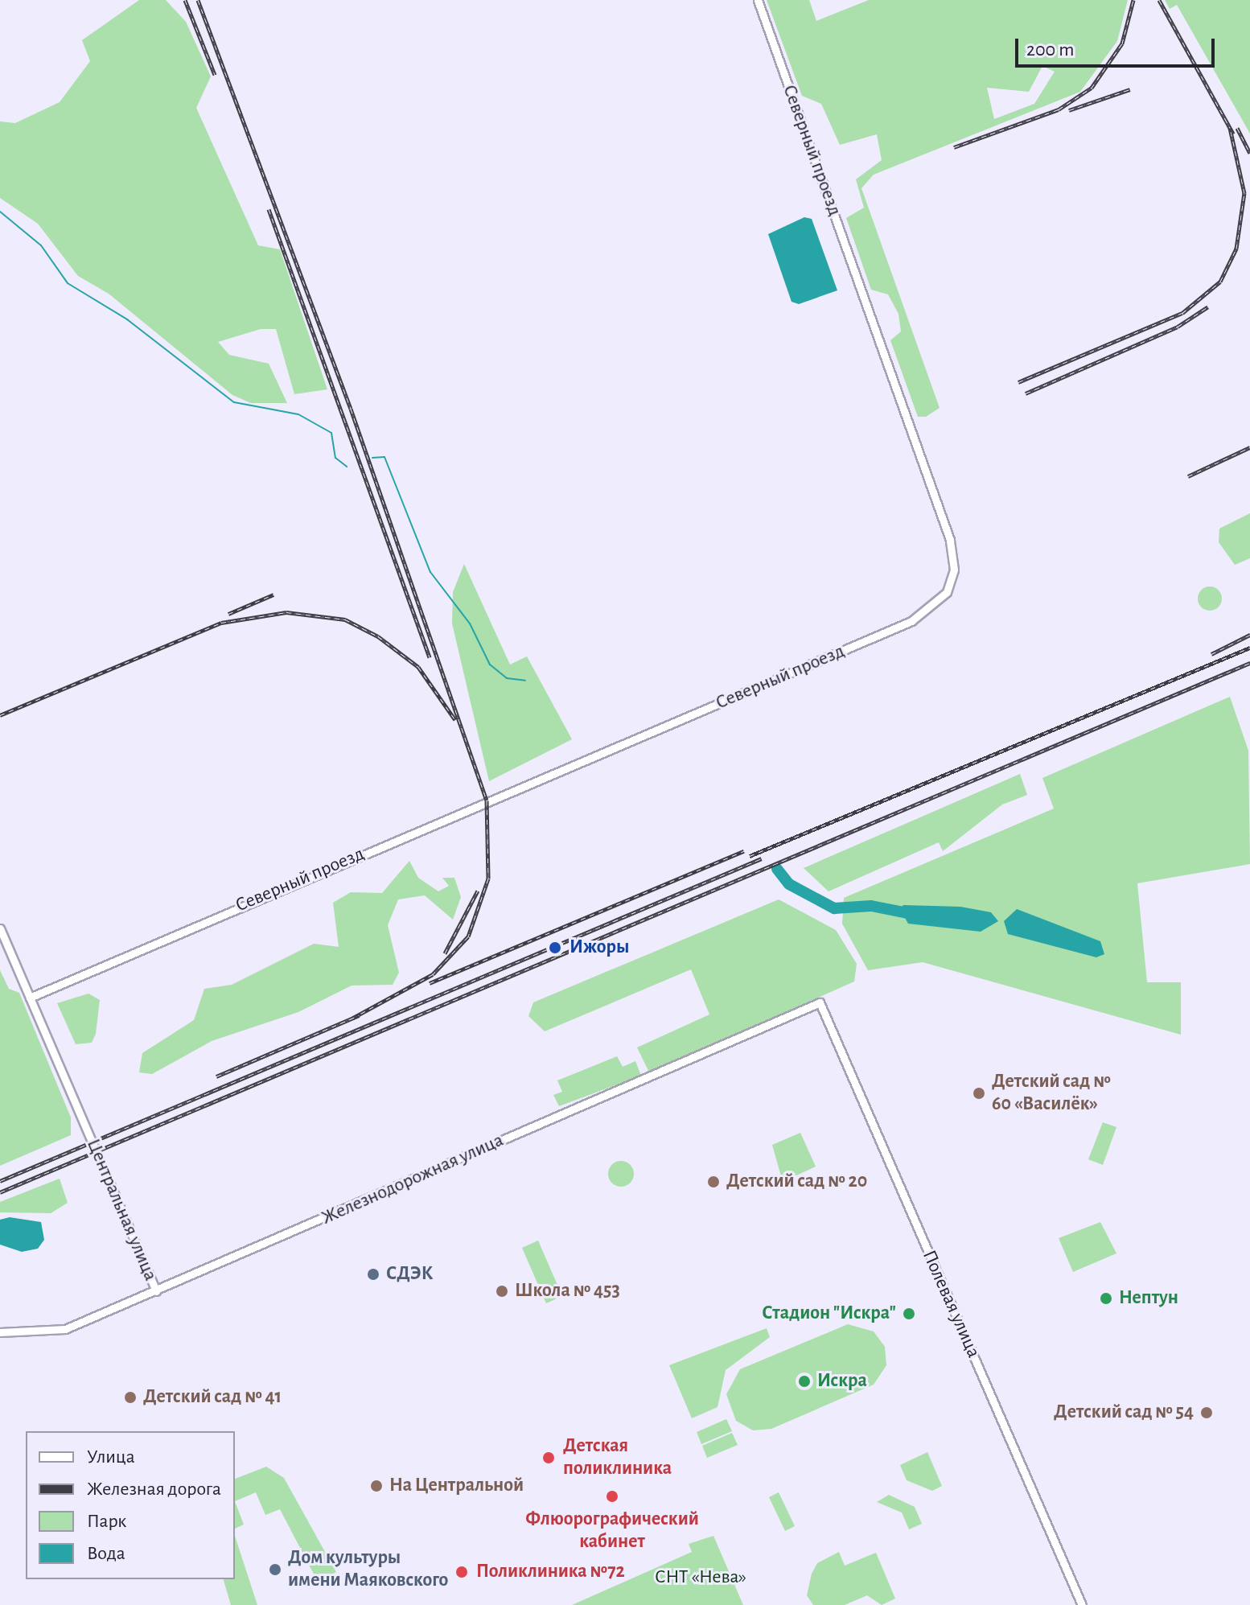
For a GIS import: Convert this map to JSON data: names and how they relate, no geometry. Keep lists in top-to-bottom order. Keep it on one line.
{"streets":{"street":["Северный проезд","Железнодорожная улица","Центральная улица","Полевая улица"]},"crossings":[["Северный проезд","Центральная улица"],["Железнодорожная улица","Центральная улица"],["Железнодорожная улица","Полевая улица"]],"parks":["СНТ «Нева»"],"places":["Ижоры","Детский сад № 60 «Василёк»","Детский сад № 20","СДЭК","Школа № 453","Нептун","Стадион \"Искра\"","Искра","Детский сад № 41","Детский сад № 54","Детская поликлиника","На Центральной","Флюорографический кабинет","Дом культуры имени Маяковского","Поликлиника №72"],"legend":["Улица","Железная дорога","Парк","Вода"],"scale_bar":"200 m"}
